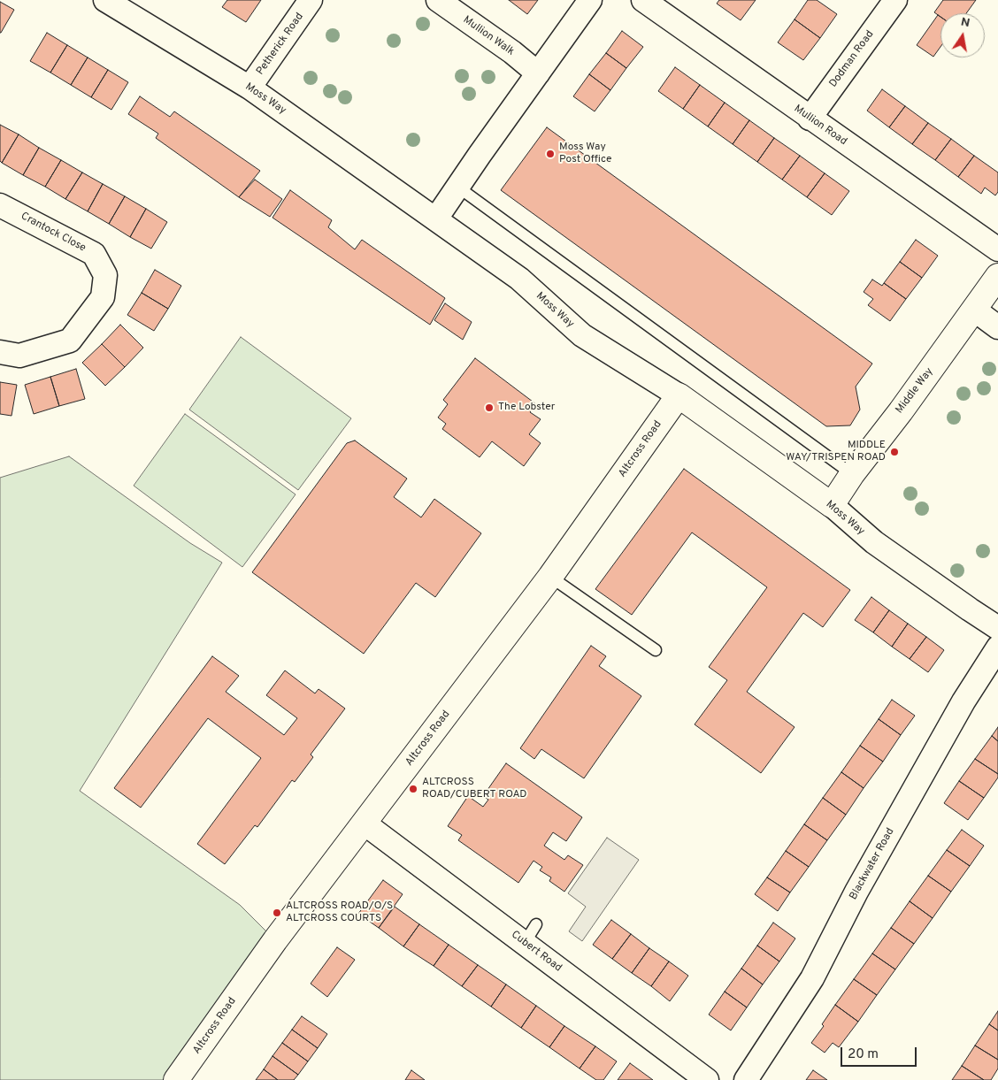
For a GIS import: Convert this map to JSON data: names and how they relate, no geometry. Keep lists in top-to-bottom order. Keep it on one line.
{"streets":{"street":["Mullion Walk","Petherick Road","Dodman Road","Moss Way","Mullion Road","Crantock Close","Middle Way","Altcross Road","Blackwater Road","Cubert Road"]},"crossings":[["Petherick Road","Moss Way"],["Dodman Road","Mullion Road"],["Moss Way","Middle Way"],["Moss Way","Altcross Road"],["Altcross Road","Cubert Road"]],"places":["Moss Way Post Office","The Lobster","MIDDLE WAY/TRISPEN ROAD","ALTCROSS ROAD/CUBERT ROAD","ALTCROSS ROAD/O/S ALTCROSS COURTS"],"scale_bar":"20 m","north":"top"}
